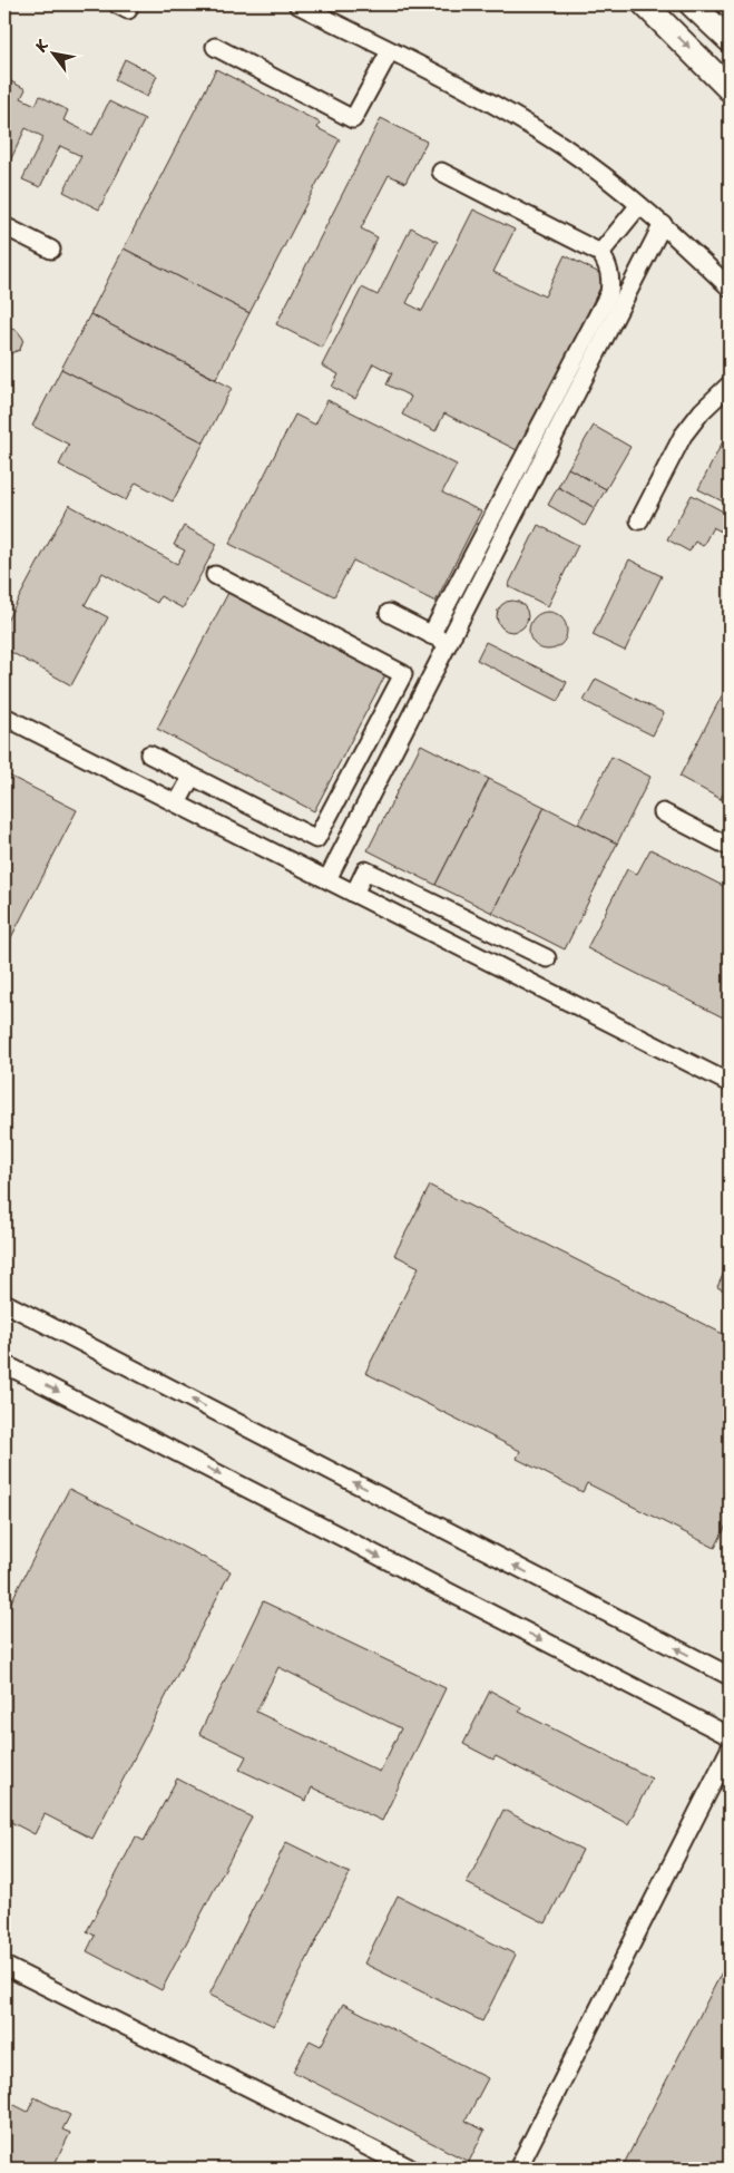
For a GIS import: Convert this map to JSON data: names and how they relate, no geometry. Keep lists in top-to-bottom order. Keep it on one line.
{"north":"top left"}
